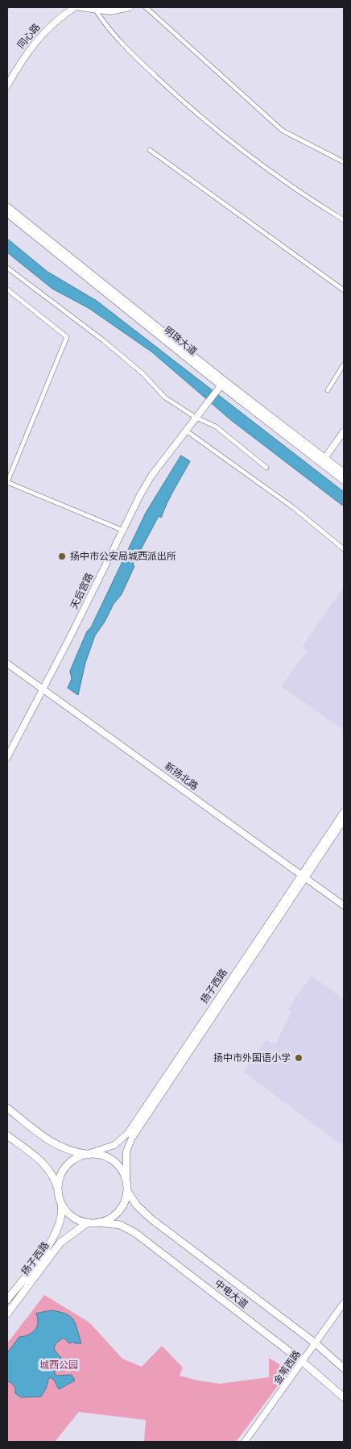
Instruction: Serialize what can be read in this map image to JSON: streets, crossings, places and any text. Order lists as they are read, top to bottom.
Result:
{
  "streets": {
    "main road": [
      "同心路",
      "明珠大道",
      "天后宫路",
      "新扬北路",
      "扬子西路",
      "中电大道",
      "金苇西路"
    ]
  },
  "crossings": [
    ["明珠大道", "天后宫路"],
    ["天后宫路", "新扬北路"],
    ["新扬北路", "扬子西路"],
    ["扬子西路", "中电大道"],
    ["中电大道", "金苇西路"]
  ],
  "parks": ["城西公园"],
  "places": ["扬中市公安局城西派出所", "扬中市外国语小学"]
}
